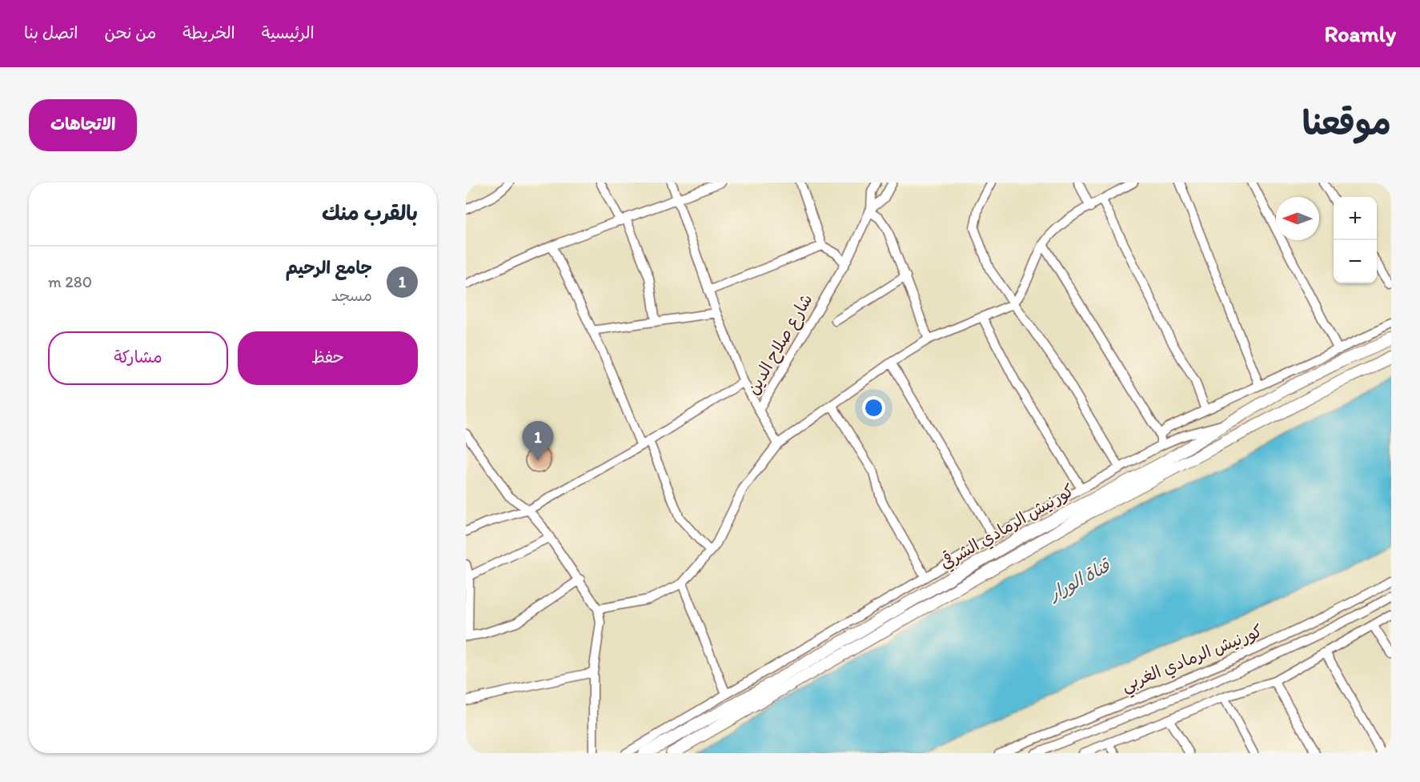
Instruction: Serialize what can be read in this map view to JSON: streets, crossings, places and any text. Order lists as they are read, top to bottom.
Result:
{
  "streets": {
    "main road": ["كورنيش الرمادي الشرقي"],
    "street": ["شارع صلاح الدين", "كورنيش الرمادي الغربي"]
  },
  "water": ["قناة الورار"],
  "north": "left",
  "page": {
    "header": "Roamly",
    "nav": [
      "الرئيسية",
      "الخريطة",
      "من نحن",
      "اتصل بنا"
    ],
    "title": "موقعنا",
    "buttons": [
      "الاتجاهات",
      ["حفظ", "مشاركة"]
    ],
    "heading": "بالقرب منك",
    "map_buttons": ["+", "−"],
    "list": [
      {
        "mark": "1",
        "name": "جامع الرحيم",
        "note": "مسجد",
        "value": "280 m"
      }
    ],
    "pins": "1"
  }
}
